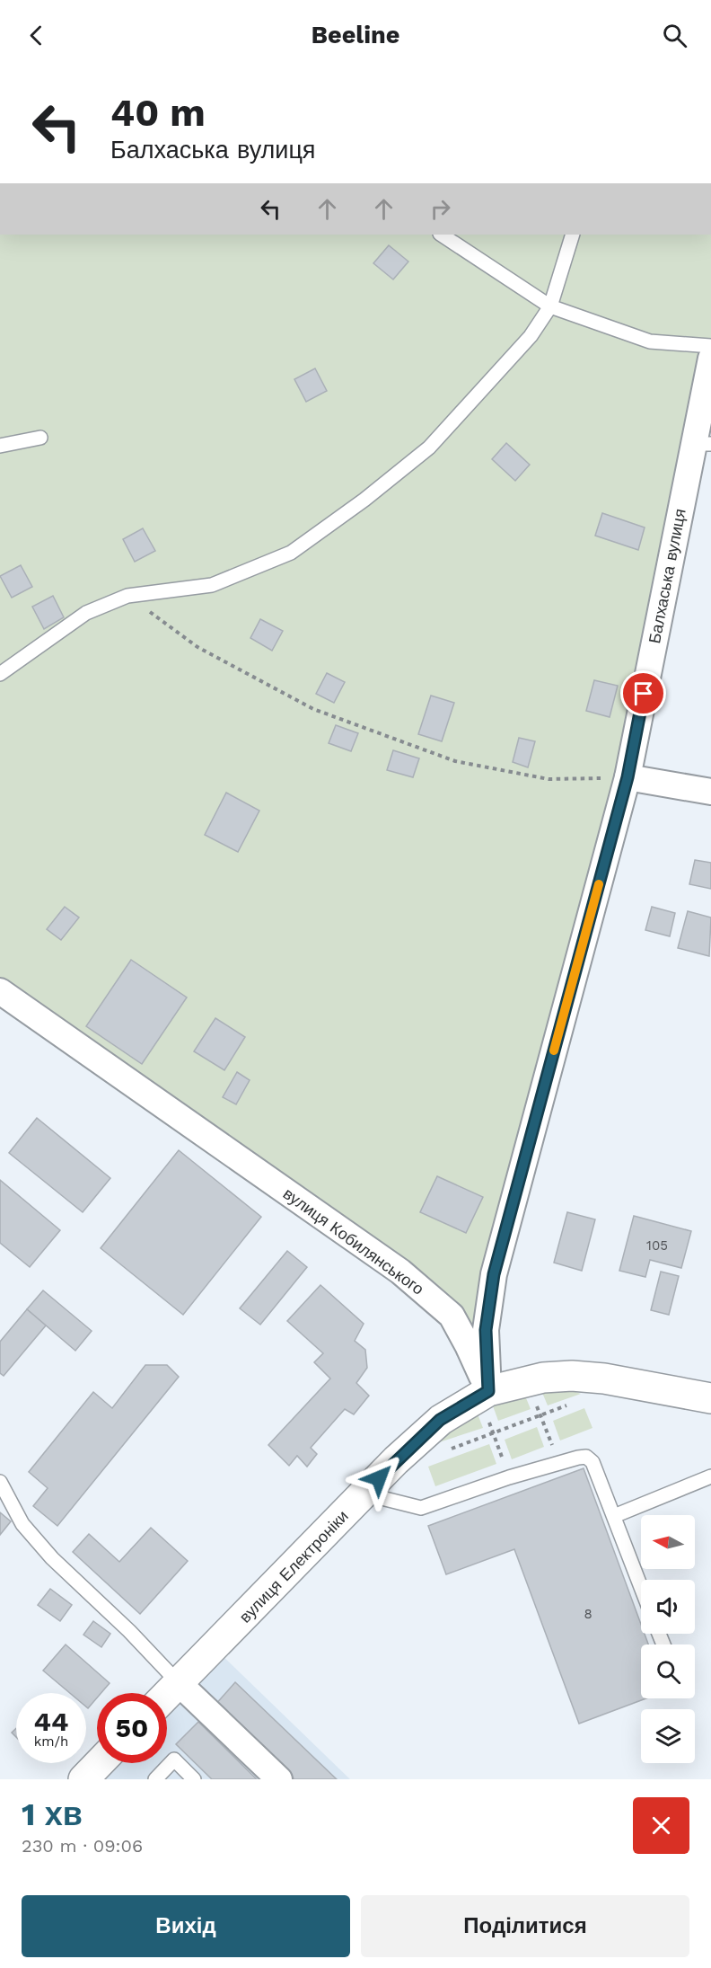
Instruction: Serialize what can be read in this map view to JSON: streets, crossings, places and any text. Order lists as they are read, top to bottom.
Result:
{
  "streets": {
    "main road": ["вулиця Електроніки"],
    "street": ["Балхаська вулиця", "вулиця Кобилянського"]
  },
  "crossings": [
    ["Балхаська вулиця", "вулиця Кобилянського"],
    ["Балхаська вулиця", "вулиця Електроніки"],
    ["вулиця Кобилянського", "вулиця Електроніки"]
  ],
  "house_numbers": ["105", "8"],
  "north": "left",
  "page": {
    "header": "Beeline",
    "turn": ["40 m", "Балхаська вулиця"],
    "speed": "44 km/h",
    "limit": "50",
    "heading": ["1 хв", "230 m · 09:06"],
    "buttons": ["Вихід", "Поділитися"]
  }
}
